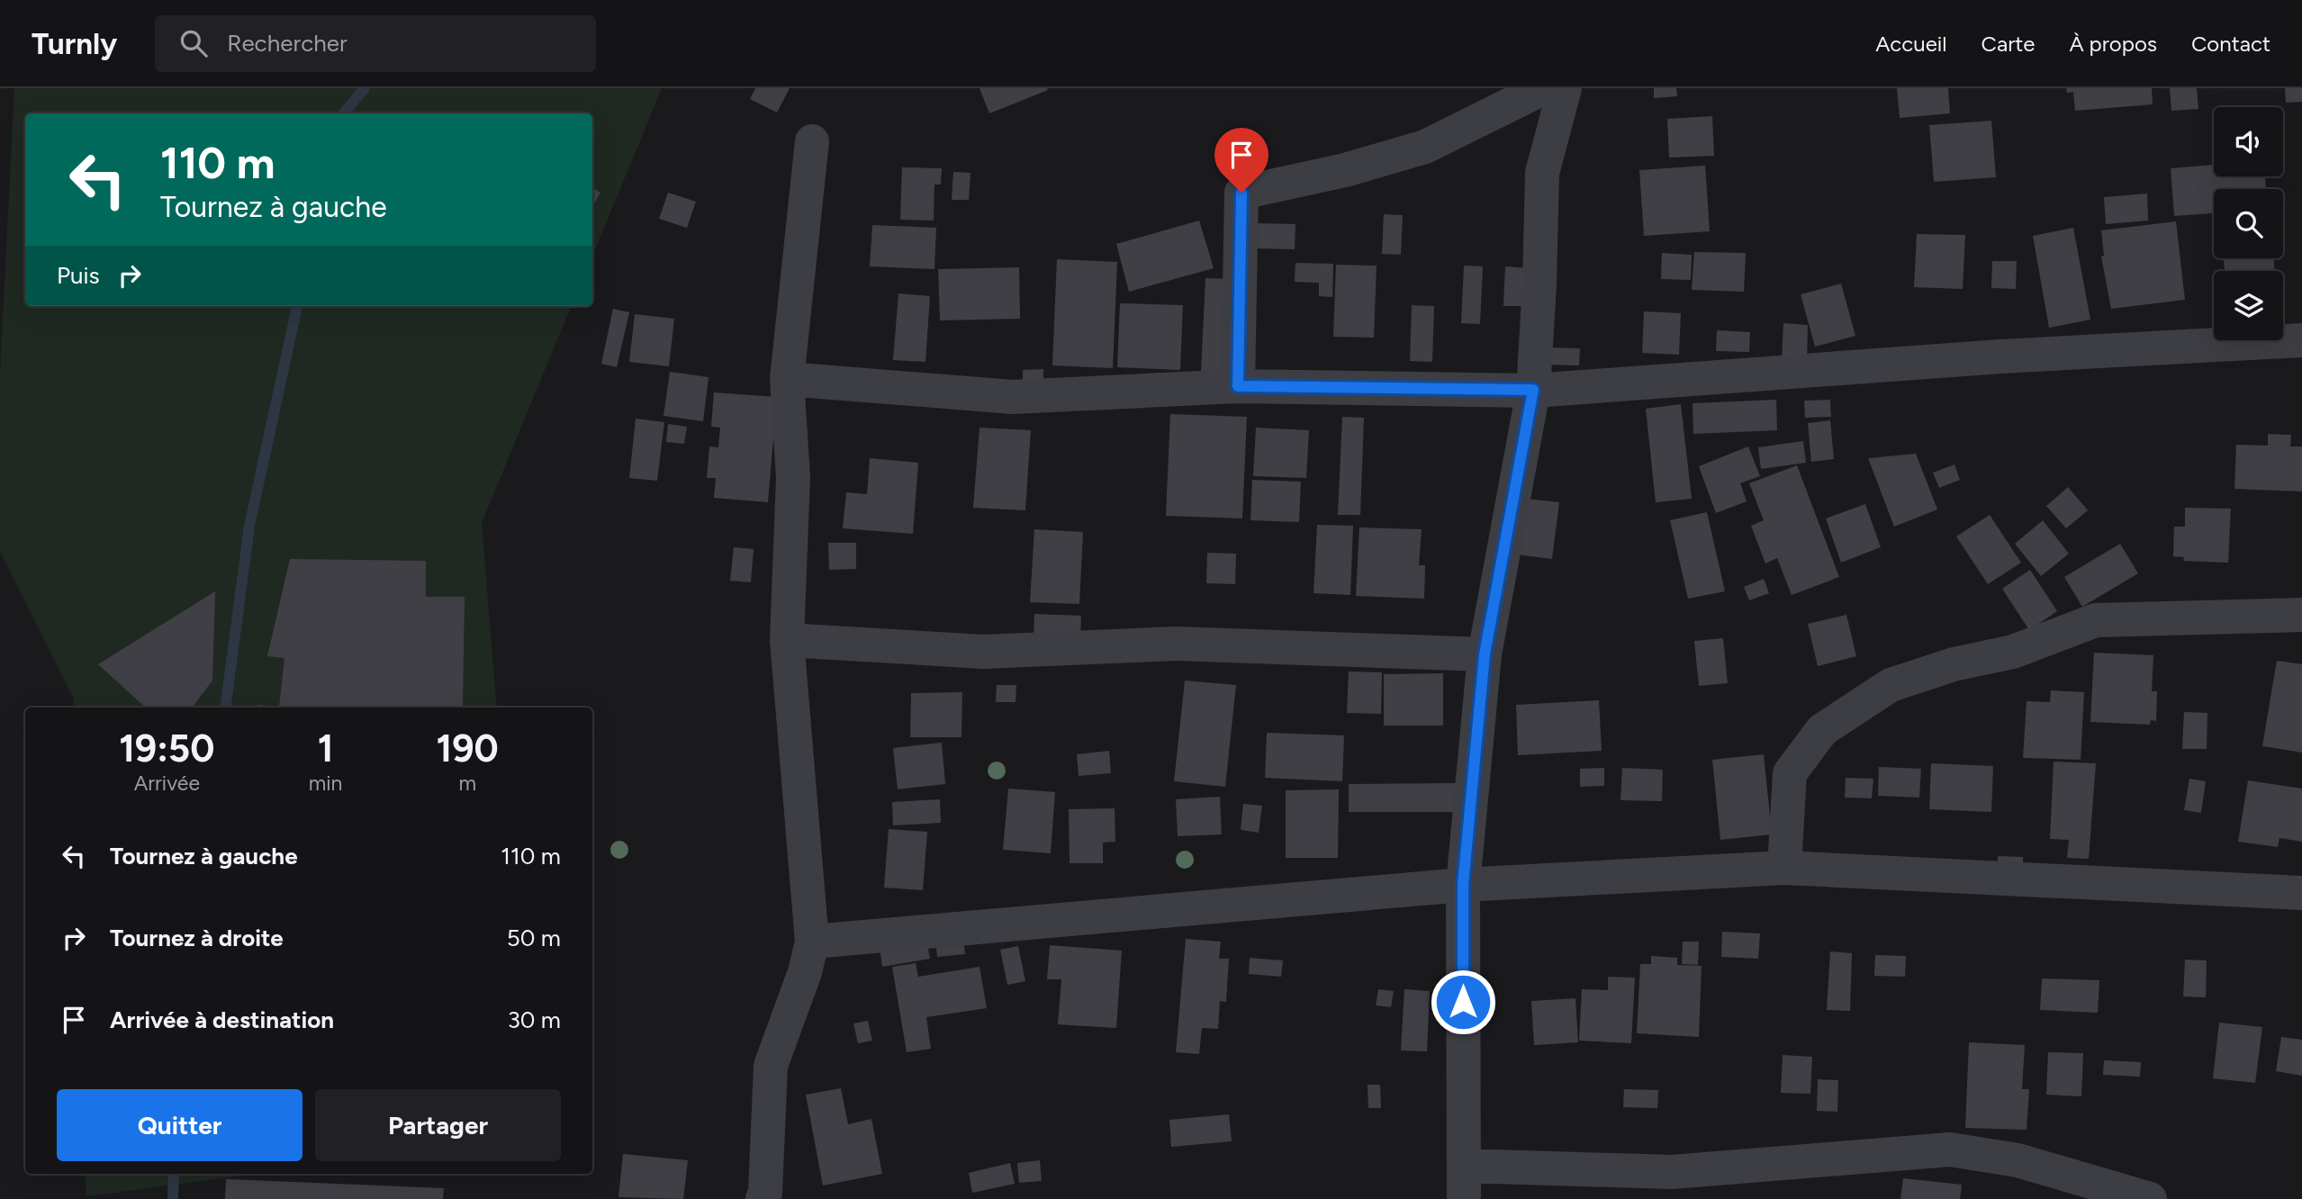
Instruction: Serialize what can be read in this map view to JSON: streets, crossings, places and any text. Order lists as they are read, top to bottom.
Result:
{
  "page": {
    "header": "Turnly",
    "search": "Rechercher",
    "nav": [
      "Accueil",
      "Carte",
      "À propos",
      "Contact"
    ],
    "turn": ["110 m", "Tournez à gauche"],
    "then": "Puis",
    "eta": [
      "19:50",
      "Arrivée",
      "1",
      "min",
      "190",
      "m"
    ],
    "list": [
      {
        "name": "Tournez à gauche",
        "value": "110 m"
      },
      {
        "name": "Tournez à droite",
        "value": "50 m"
      },
      {
        "name": "Arrivée à destination",
        "value": "30 m"
      }
    ],
    "buttons": ["Quitter", "Partager"]
  }
}
